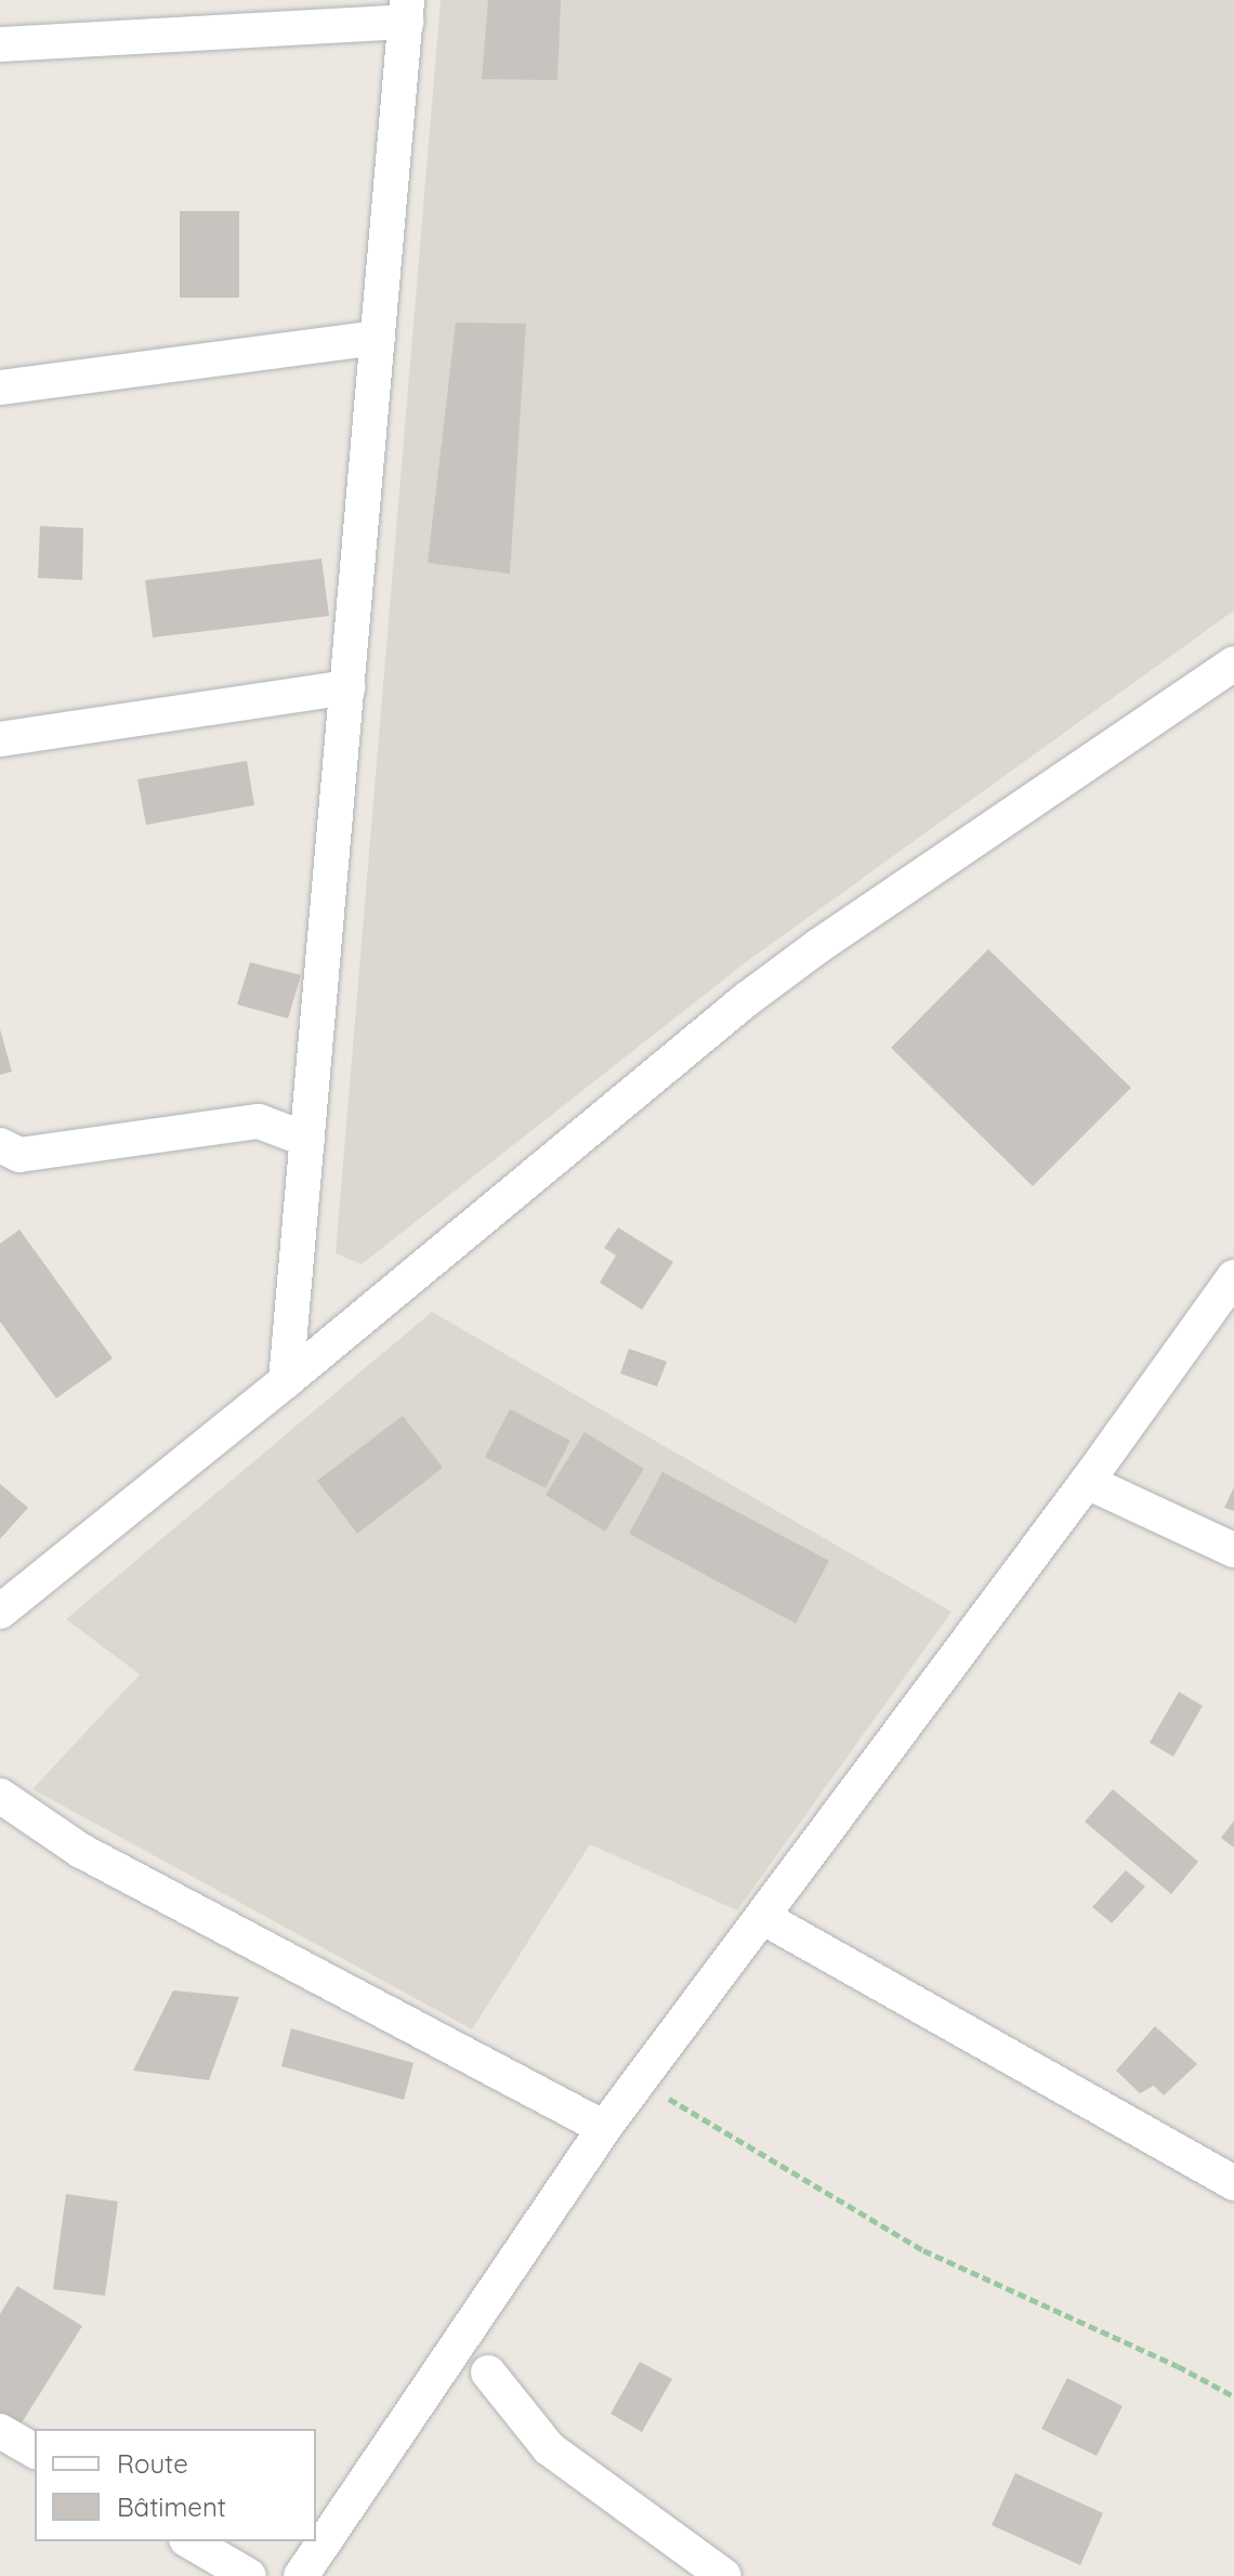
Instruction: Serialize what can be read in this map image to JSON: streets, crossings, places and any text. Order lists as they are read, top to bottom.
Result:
{
  "legend": ["Route", "Bâtiment"]
}
